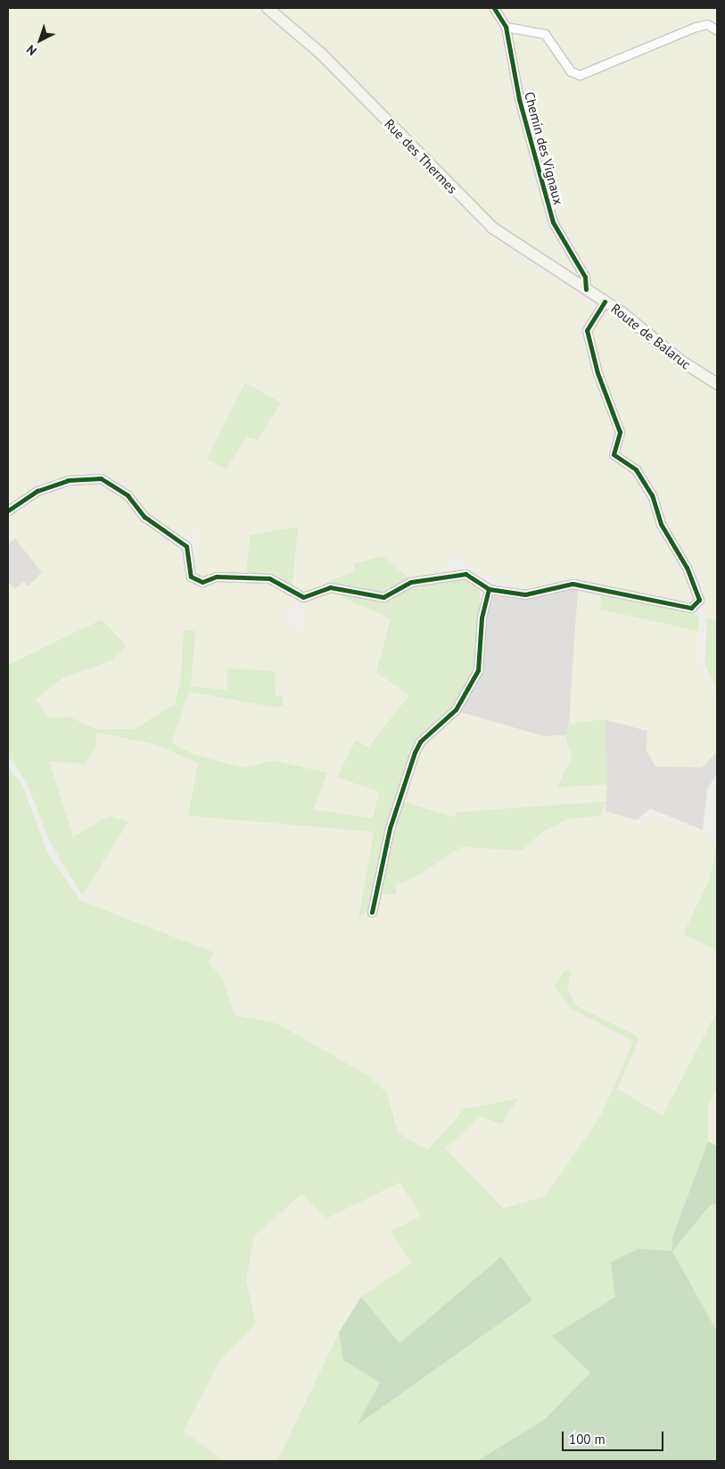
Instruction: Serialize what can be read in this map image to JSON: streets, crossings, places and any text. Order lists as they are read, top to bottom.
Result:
{
  "streets": {
    "main road": ["Rue des Thermes", "Route de Balaruc"],
    "street": ["Chemin des Vignaux"]
  },
  "crossings": [
    ["Chemin des Vignaux", "Rue des Thermes"],
    ["Chemin des Vignaux", "Route de Balaruc"],
    ["Rue des Thermes", "Route de Balaruc"]
  ],
  "scale_bar": "100 m",
  "north": "bottom left"
}
